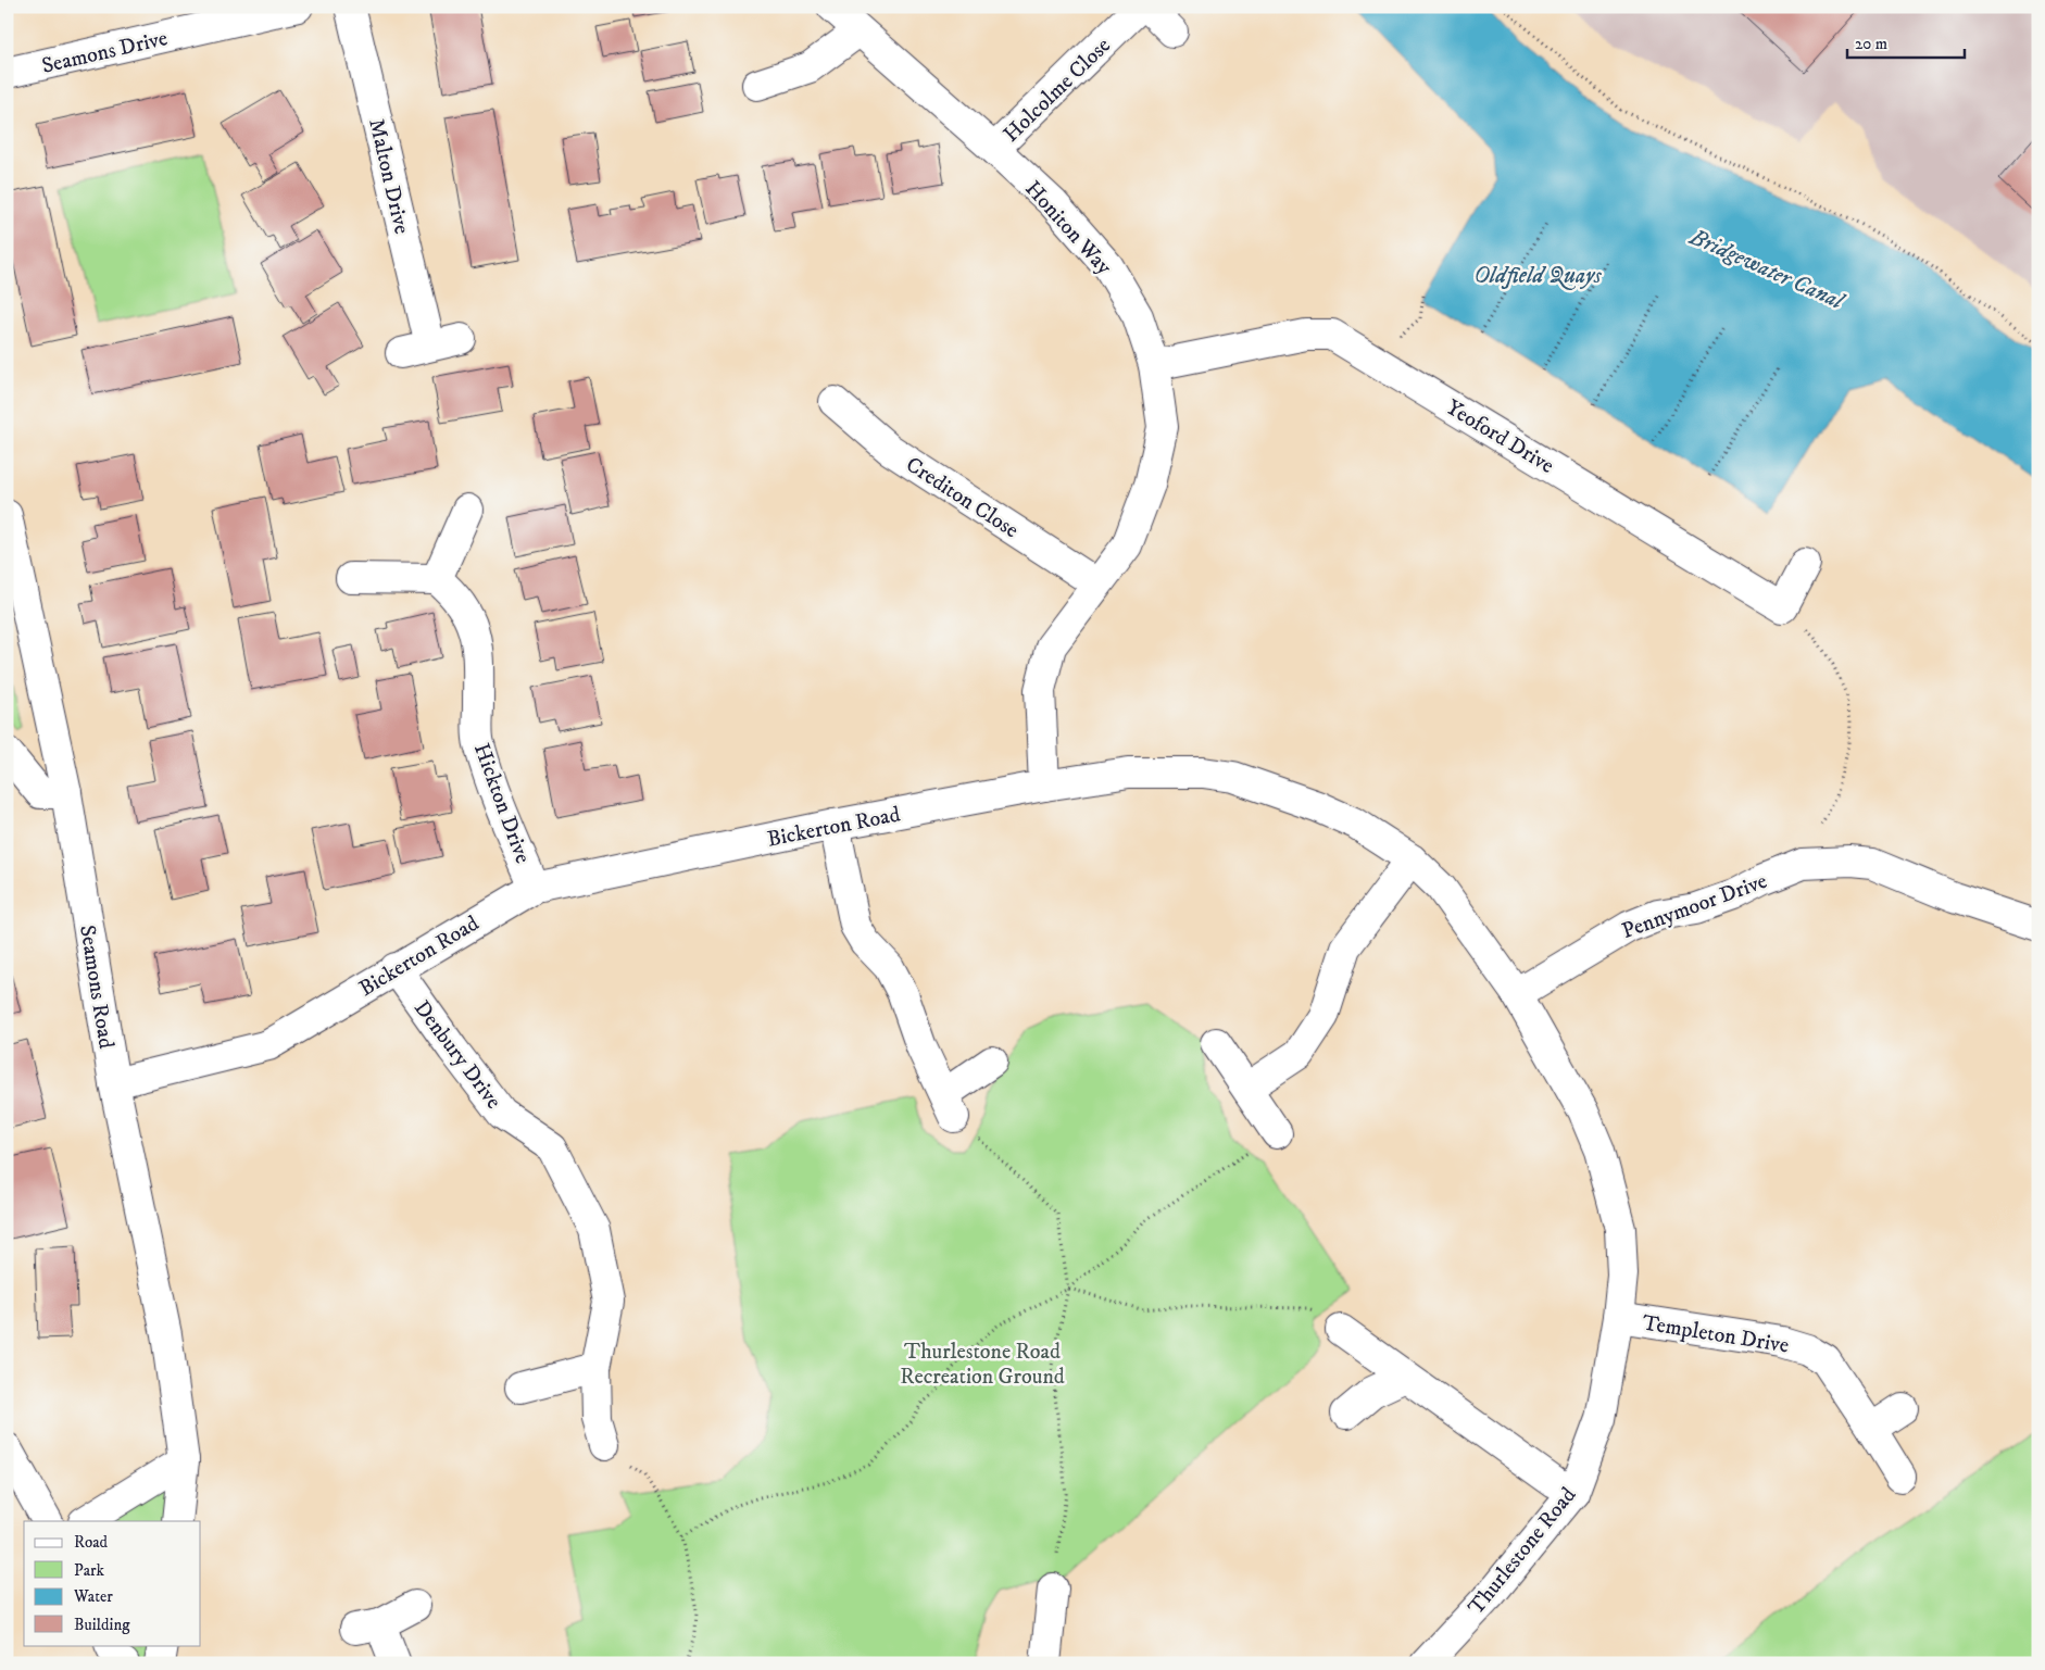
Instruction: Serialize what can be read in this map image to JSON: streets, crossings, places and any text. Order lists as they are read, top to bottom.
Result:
{
  "streets": {
    "street": [
      "Seamons Drive",
      "Holcolme Close",
      "Malton Drive",
      "Honiton Way",
      "Yeoford Drive",
      "Crediton Close",
      "Hickton Drive",
      "Bickerton Road",
      "Pennymoor Drive",
      "Seamons Road",
      "Denbury Drive",
      "Templeton Drive",
      "Thurlestone Road"
    ]
  },
  "crossings": [
    ["Holcolme Close", "Honiton Way"],
    ["Honiton Way", "Yeoford Drive"],
    ["Honiton Way", "Crediton Close"],
    ["Honiton Way", "Bickerton Road"],
    ["Hickton Drive", "Bickerton Road"],
    ["Bickerton Road", "Pennymoor Drive"],
    ["Bickerton Road", "Seamons Road"],
    ["Bickerton Road", "Denbury Drive"],
    ["Bickerton Road", "Thurlestone Road"],
    ["Pennymoor Drive", "Thurlestone Road"],
    ["Templeton Drive", "Thurlestone Road"]
  ],
  "water": ["Bridgewater Canal", "Oldfield Quays"],
  "parks": ["Thurlestone Road Recreation Ground"],
  "legend": [
    "Road",
    "Park",
    "Water",
    "Building"
  ],
  "scale_bar": "20 m"
}
